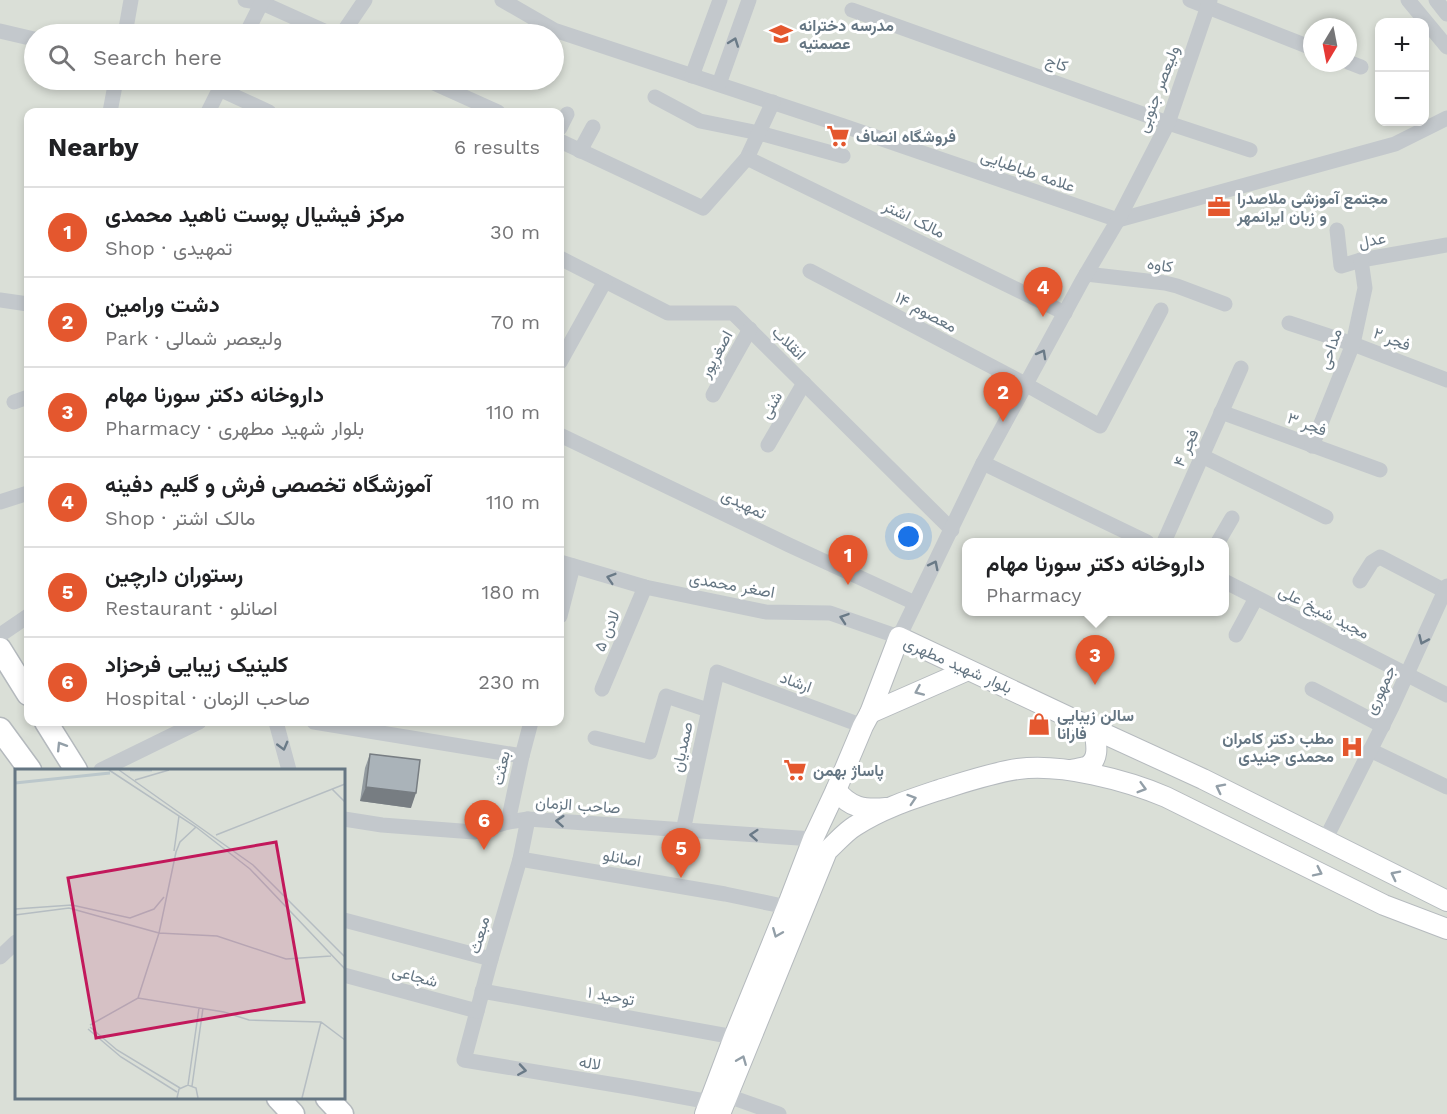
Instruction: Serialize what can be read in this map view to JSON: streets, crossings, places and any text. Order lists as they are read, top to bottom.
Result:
{
  "streets": {
    "main road": ["بلوار شهید مطهری"],
    "street": [
      "کاج",
      "ولیعصر جنوبی",
      "علامه طباطبایی",
      "مالک اشتر",
      "عدل",
      "کاوه",
      "۱۴ معصوم",
      "فجر ۲",
      "انقلاب",
      "مداحی",
      "اصغرپور",
      "شنی",
      "فجر ۳",
      "فجر ۴",
      "تمهیدی",
      "اصغر محمدی",
      "مجید شیخ علی",
      "لادن ۵",
      "ارشاد",
      "جمهوری",
      "صمدیان",
      "بعثت",
      "صاحب الزمان",
      "اصانلو",
      "مبعث",
      "شجاعی",
      "توحید ۱",
      "لاله"
    ]
  },
  "crossings": [
    ["کاج", "ولیعصر جنوبی"],
    ["ولیعصر جنوبی", "علامه طباطبایی"],
    ["ولیعصر جنوبی", "مالک اشتر"],
    ["ولیعصر جنوبی", "کاوه"],
    ["ولیعصر جنوبی", "۱۴ معصوم"],
    ["ولیعصر جنوبی", "انقلاب"],
    ["ولیعصر جنوبی", "تمهیدی"],
    ["ولیعصر جنوبی", "اصغر محمدی"],
    ["ولیعصر جنوبی", "بلوار شهید مطهری"],
    ["عدل", "مداحی"],
    ["فجر ۲", "مداحی"],
    ["انقلاب", "اصغرپور"],
    ["انقلاب", "شنی"],
    ["مداحی", "فجر ۳"],
    ["فجر ۳", "فجر ۴"],
    ["اصغر محمدی", "لادن ۵"],
    ["اصغر محمدی", "بلوار شهید مطهری"],
    ["مجید شیخ علی", "جمهوری"],
    ["بلوار شهید مطهری", "ارشاد"],
    ["بلوار شهید مطهری", "جمهوری"],
    ["بلوار شهید مطهری", "صاحب الزمان"],
    ["بلوار شهید مطهری", "اصانلو"],
    ["بلوار شهید مطهری", "توحید ۱"],
    ["بلوار شهید مطهری", "لاله"],
    ["ارشاد", "صمدیان"],
    ["صمدیان", "صاحب الزمان"],
    ["بعثت", "صاحب الزمان"],
    ["صاحب الزمان", "مبعث"],
    ["اصانلو", "مبعث"],
    ["مبعث", "شجاعی"],
    ["مبعث", "توحید ۱"],
    ["مبعث", "لاله"]
  ],
  "one_way": ["اصغر محمدی", "صاحب الزمان", "لاله"],
  "places": {
    "school or university": ["مدرسه دخترانه عصمتیه"],
    "supermarket": ["فروشگاه انصاف", "پاساژ بهمن"],
    "office": ["مجتمع آموزشی ملاصدرا و زبان ایرانمهر"],
    "shop": ["سالن زیبایی فارانا"],
    "hospital": ["مطب دکتر کامران محمدی جنیدی"]
  },
  "north": "bottom",
  "page": {
    "map_buttons": ["+", "−"],
    "search": "Search here",
    "heading": ["Nearby", "6 results"],
    "list": [
      {
        "mark": "1",
        "name": "مرکز فیشیال پوست ناهید محمدی",
        "note": "Shop · تمهیدی",
        "value": "30 m"
      },
      {
        "mark": "2",
        "name": "دشت ورامین",
        "note": "Park · ولیعصر شمالی",
        "value": "70 m"
      },
      {
        "mark": "3",
        "name": "داروخانه دکتر سورنا مهام",
        "note": "Pharmacy · بلوار شهید مطهری",
        "value": "110 m"
      },
      {
        "mark": "4",
        "name": "آموزشگاه تخصصی فرش و گلیم دفینه",
        "note": "Shop · مالک اشتر",
        "value": "110 m"
      },
      {
        "mark": "5",
        "name": "رستوران دارچین",
        "note": "Restaurant · اصانلو",
        "value": "180 m"
      },
      {
        "mark": "6",
        "name": "کلینیک زیبایی فرحزاد",
        "note": "Hospital · صاحب الزمان",
        "value": "230 m"
      }
    ],
    "pins": [
      "4",
      "2",
      "1",
      "3",
      "6",
      "5"
    ],
    "popup": ["داروخانه دکتر سورنا مهام", "Pharmacy"]
  }
}
